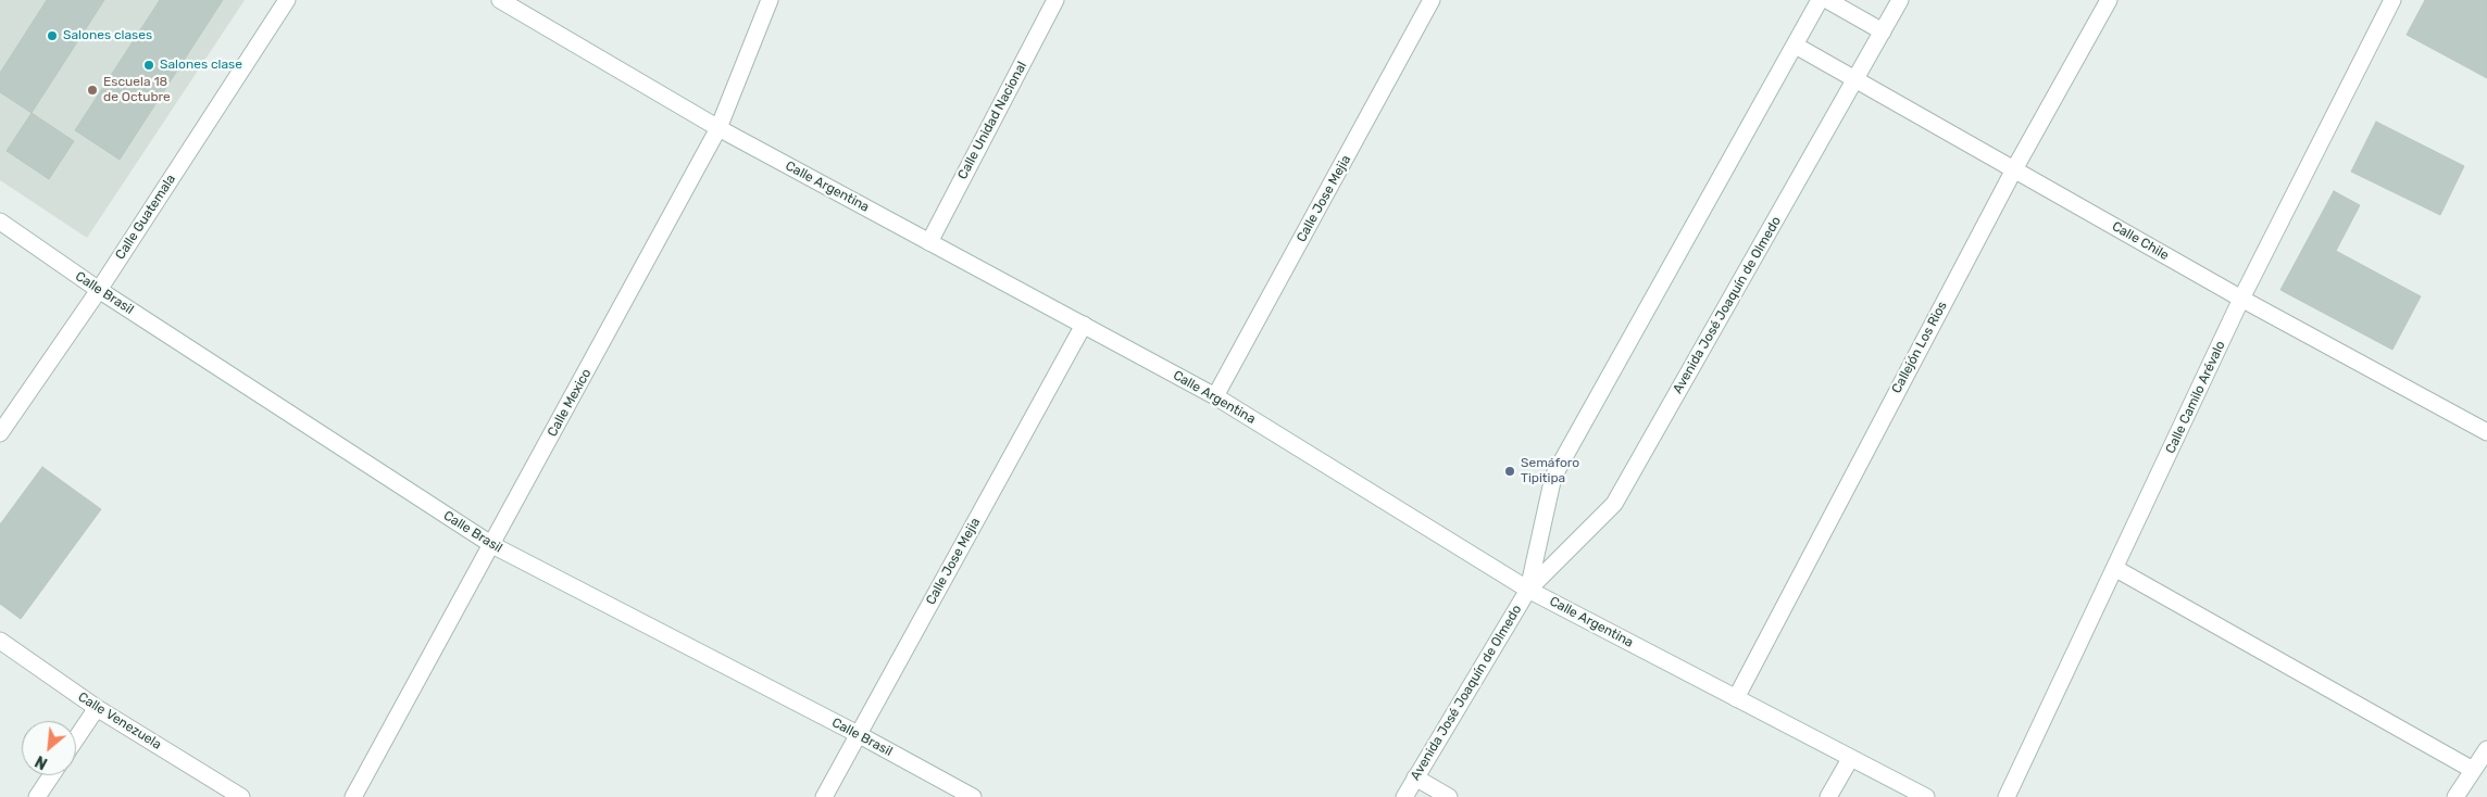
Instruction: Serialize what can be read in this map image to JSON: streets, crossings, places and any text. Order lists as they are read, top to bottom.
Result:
{
  "streets": {
    "street": [
      "Calle Unidad Nacional",
      "Calle Argentina",
      "Calle Jose Mejia",
      "Calle Guatemala",
      "Calle Chile",
      "Calle Brasil",
      "Avenida José Joaquín de Olmedo",
      "Callejón Los Rios",
      "Calle Camilo Arévalo",
      "Calle Mexico",
      "Calle Venezuela"
    ]
  },
  "crossings": [
    ["Calle Unidad Nacional", "Calle Argentina"],
    ["Calle Argentina", "Calle Jose Mejia"],
    ["Calle Argentina", "Avenida José Joaquín de Olmedo"],
    ["Calle Argentina", "Callejón Los Rios"],
    ["Calle Argentina", "Calle Mexico"],
    ["Calle Jose Mejia", "Calle Brasil"],
    ["Calle Guatemala", "Calle Brasil"],
    ["Calle Chile", "Avenida José Joaquín de Olmedo"],
    ["Calle Chile", "Callejón Los Rios"],
    ["Calle Chile", "Calle Camilo Arévalo"],
    ["Calle Brasil", "Calle Mexico"]
  ],
  "places": [
    "Salones clases",
    "Salones clase",
    "Escuela 18 de Octubre",
    "Semáforo Tipitipa"
  ],
  "north": "bottom left"
}
